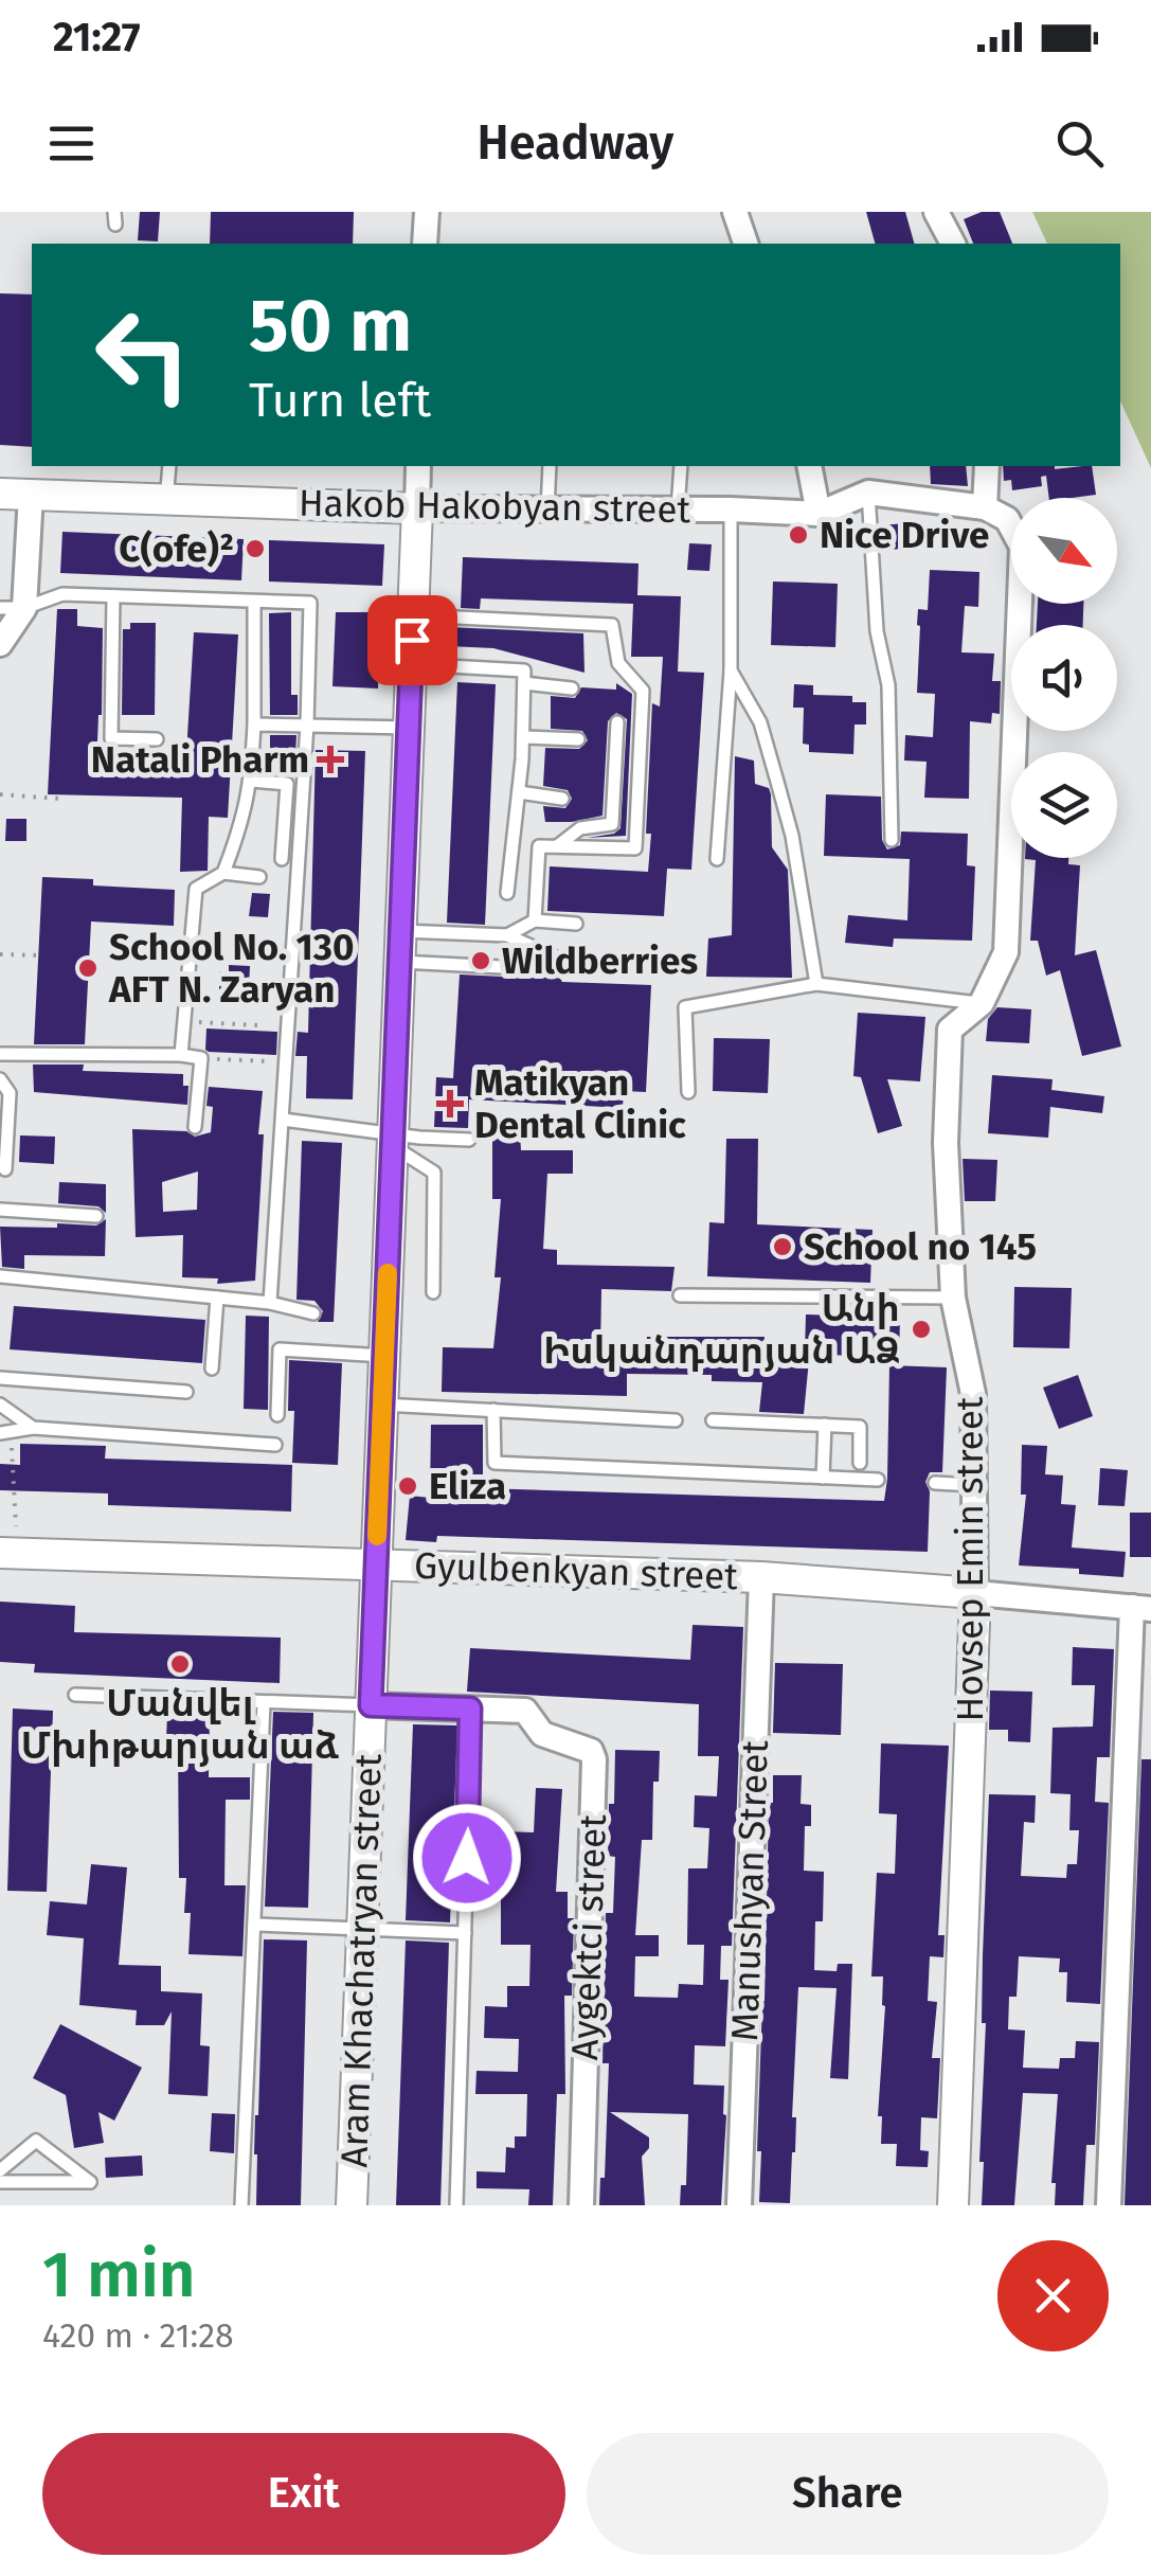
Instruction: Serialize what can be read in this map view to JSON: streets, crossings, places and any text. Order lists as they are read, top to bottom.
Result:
{
  "streets": {
    "street": [
      "Hakob Hakobyan street",
      "Hovsep Emin street",
      "Gyulbenkyan street",
      "Manushyan Street",
      "Aygektci street",
      "Aram Khachatryan street"
    ]
  },
  "crossings": [
    ["Hakob Hakobyan street", "Aram Khachatryan street"],
    ["Hovsep Emin street", "Gyulbenkyan street"],
    ["Gyulbenkyan street", "Manushyan Street"],
    ["Gyulbenkyan street", "Aram Khachatryan street"]
  ],
  "places": {
    "other": [
      "Nice Drive",
      "C(ofe)²",
      "Wildberries",
      "School No. 130 AFT N. Zaryan",
      "School no 145",
      "Անի Իսկանդարյան ԱՁ",
      "Eliza",
      "Մանվել Մխիթարյան աձ"
    ],
    "health": ["Natali Pharm", "Matikyan Dental Clinic"]
  },
  "north": "bottom right",
  "page": {
    "status": "21:27",
    "header": "Headway",
    "turn": ["50 m", "Turn left"],
    "heading": ["1 min", "420 m · 21:28"],
    "buttons": ["Exit", "Share"]
  }
}
